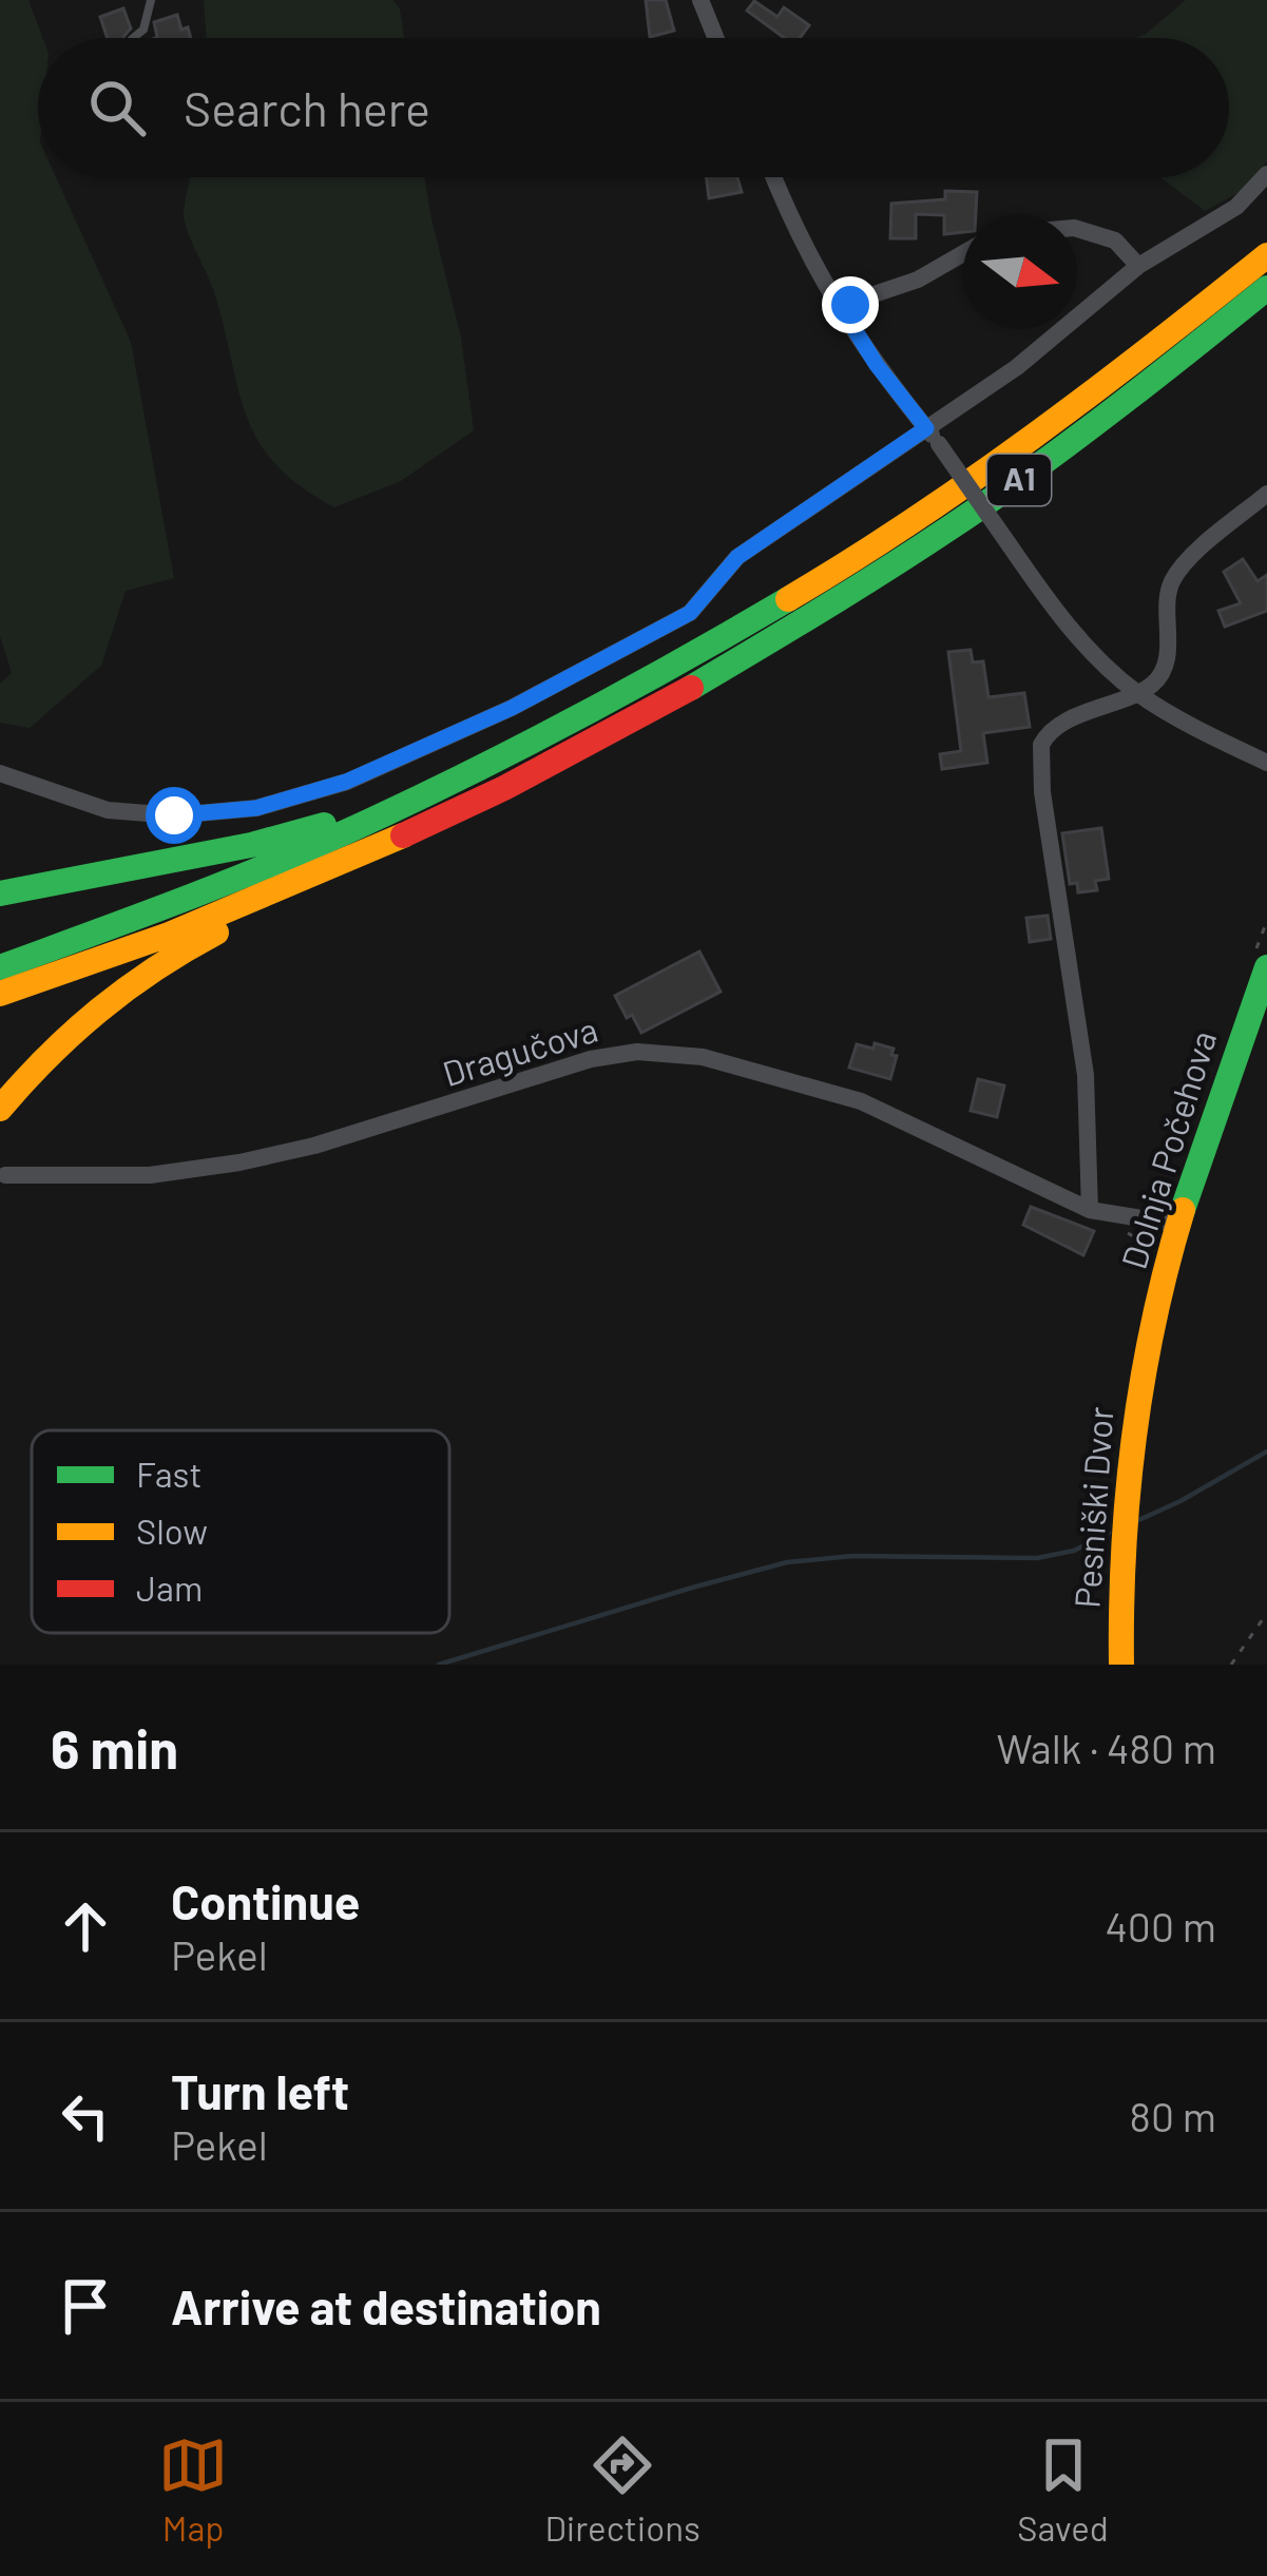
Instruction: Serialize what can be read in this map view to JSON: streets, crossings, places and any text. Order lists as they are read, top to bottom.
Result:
{
  "streets": {
    "main road": ["A1", "Dolnja Počehova", "Pesniški Dvor"],
    "street": ["Dragučova"]
  },
  "crossings": [
    ["Dragučova", "Dolnja Počehova"],
    ["Dolnja Počehova", "Pesniški Dvor"]
  ],
  "legend": ["Fast", "Slow", "Jam"],
  "north": "right",
  "page": {
    "search": "Search here",
    "heading": ["6 min", "Walk · 480 m"],
    "list": [
      ["Continue", "Pekel", "400 m"],
      ["Turn left", "Pekel", "80 m"],
      "Arrive at destination"
    ],
    "nav": ["Map", "Directions", "Saved"]
  }
}
